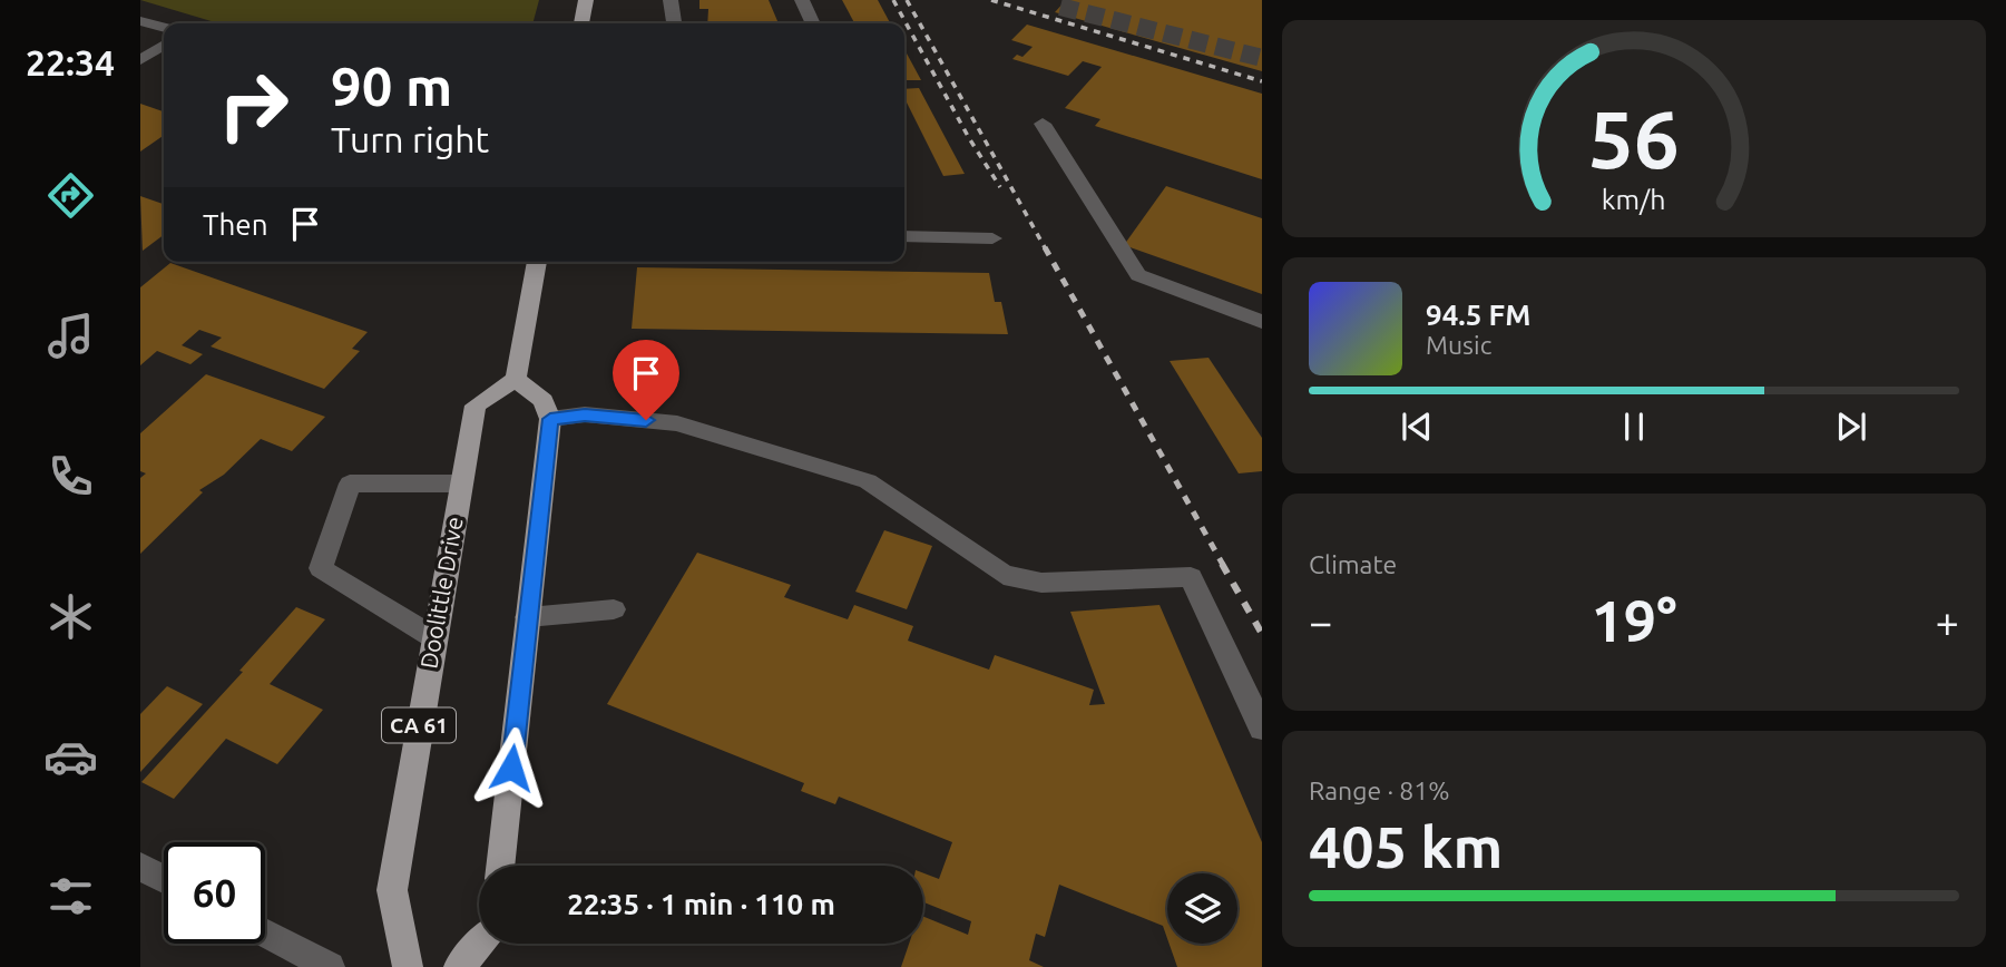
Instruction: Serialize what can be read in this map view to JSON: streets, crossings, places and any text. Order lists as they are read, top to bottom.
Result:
{
  "streets": {
    "main road": ["Doolittle Drive", "CA 61"]
  },
  "page": {
    "tabs": "22:34",
    "turn": ["90 m", "Turn right"],
    "then": "Then",
    "song": ["94.5 FM", "Music"],
    "tile": [
      "Climate",
      ["Range · 81%", "405 km"]
    ],
    "heat": ["−", "19°", "+"],
    "limit": "60",
    "trip": "22:35 · 1 min · 110 m",
    "gauge": ["56", "km/h"]
  }
}
